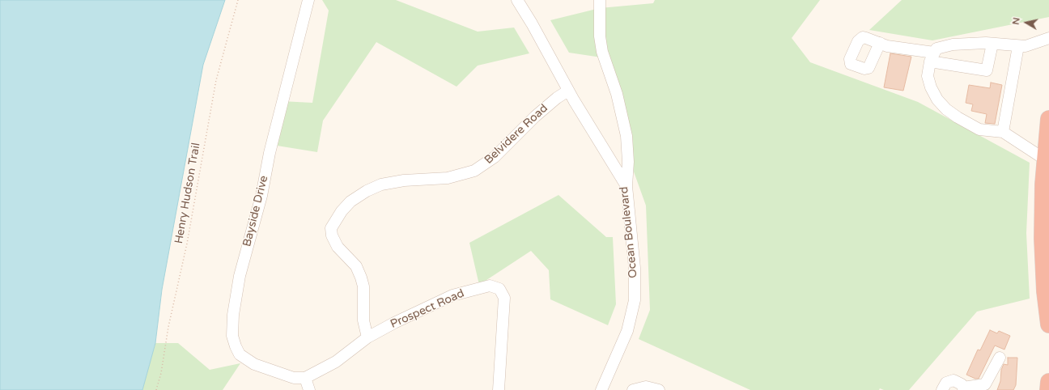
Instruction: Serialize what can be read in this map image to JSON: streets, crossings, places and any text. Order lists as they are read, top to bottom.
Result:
{
  "streets": {
    "street": [
      "Belvidere Road",
      "Bayside Drive",
      "Ocean Boulevard",
      "Prospect Road"
    ],
    "path": ["Henry Hudson Trail"]
  },
  "crossings": [
    ["Belvidere Road", "Ocean Boulevard"],
    ["Belvidere Road", "Prospect Road"],
    ["Bayside Drive", "Prospect Road"]
  ],
  "north": "left"
}
